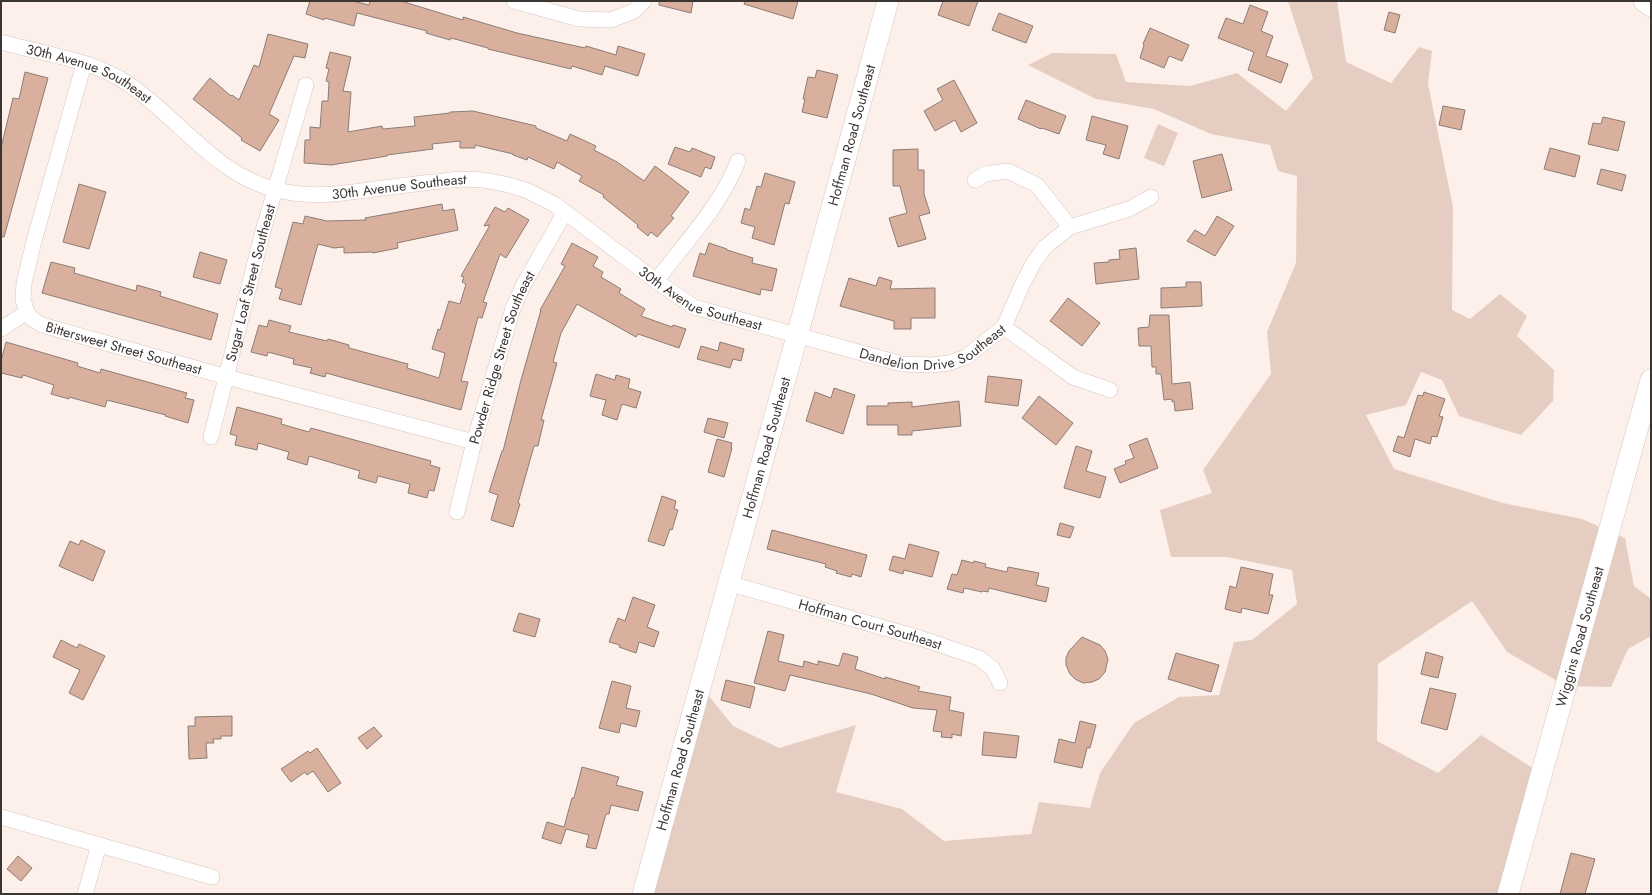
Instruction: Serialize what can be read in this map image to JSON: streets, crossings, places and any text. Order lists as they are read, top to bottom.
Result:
{
  "streets": {
    "street": [
      "30th Avenue Southeast",
      "Hoffman Road Southeast",
      "Sugar Loaf Street Southeast",
      "Dandelion Drive Southeast",
      "Bittersweet Street Southeast",
      "Powder Ridge Street Southeast",
      "Hoffman Court Southeast",
      "Wiggins Road Southeast"
    ]
  },
  "crossings": [
    ["30th Avenue Southeast", "Hoffman Road Southeast"],
    ["30th Avenue Southeast", "Sugar Loaf Street Southeast"],
    ["30th Avenue Southeast", "Dandelion Drive Southeast"],
    ["30th Avenue Southeast", "Powder Ridge Street Southeast"],
    ["Hoffman Road Southeast", "Dandelion Drive Southeast"],
    ["Hoffman Road Southeast", "Hoffman Court Southeast"],
    ["Sugar Loaf Street Southeast", "Bittersweet Street Southeast"],
    ["Bittersweet Street Southeast", "Powder Ridge Street Southeast"]
  ]
}
